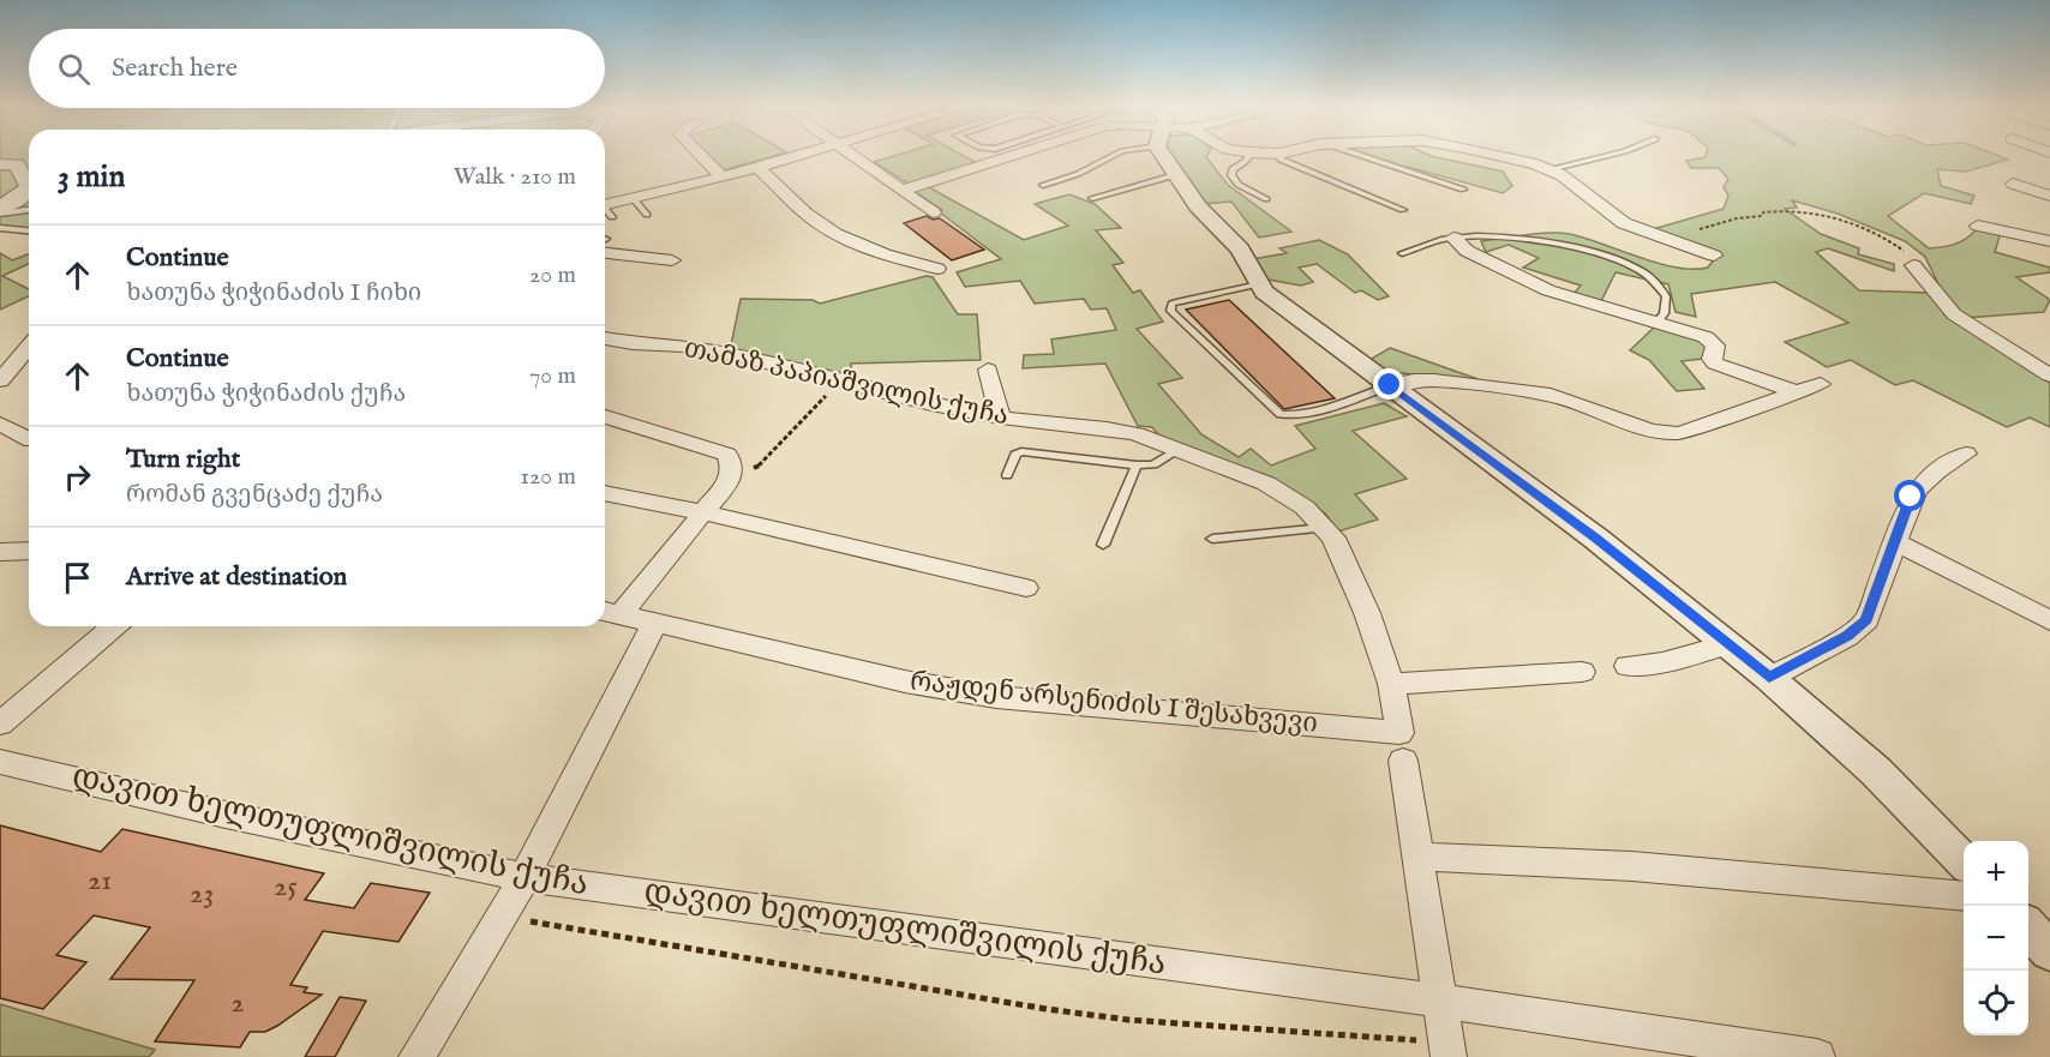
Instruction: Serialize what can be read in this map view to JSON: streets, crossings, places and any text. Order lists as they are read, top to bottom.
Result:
{
  "streets": {
    "street": ["თამაზ პაპიაშვილის ქუჩა", "რაჟდენ არსენიძის I შესახვევი", "დავით ხელთუფლიშვილის ქუჩა"]
  },
  "crossings": [
    ["თამაზ პაპიაშვილის ქუჩა", "რაჟდენ არსენიძის I შესახვევი"],
    ["თამაზ პაპიაშვილის ქუჩა", "დავით ხელთუფლიშვილის ქუჩა"]
  ],
  "house_numbers": [
    "21",
    "25",
    "23",
    "2"
  ],
  "page": {
    "search": "Search here",
    "heading": ["3 min", "Walk · 210 m"],
    "list": [
      ["Continue", "ხათუნა ჭიჭინაძის I ჩიხი", "20 m"],
      ["Continue", "ხათუნა ჭიჭინაძის ქუჩა", "70 m"],
      ["Turn right", "რომან გვენცაძე ქუჩა", "120 m"],
      "Arrive at destination"
    ],
    "map_buttons": ["+", "−"]
  }
}
